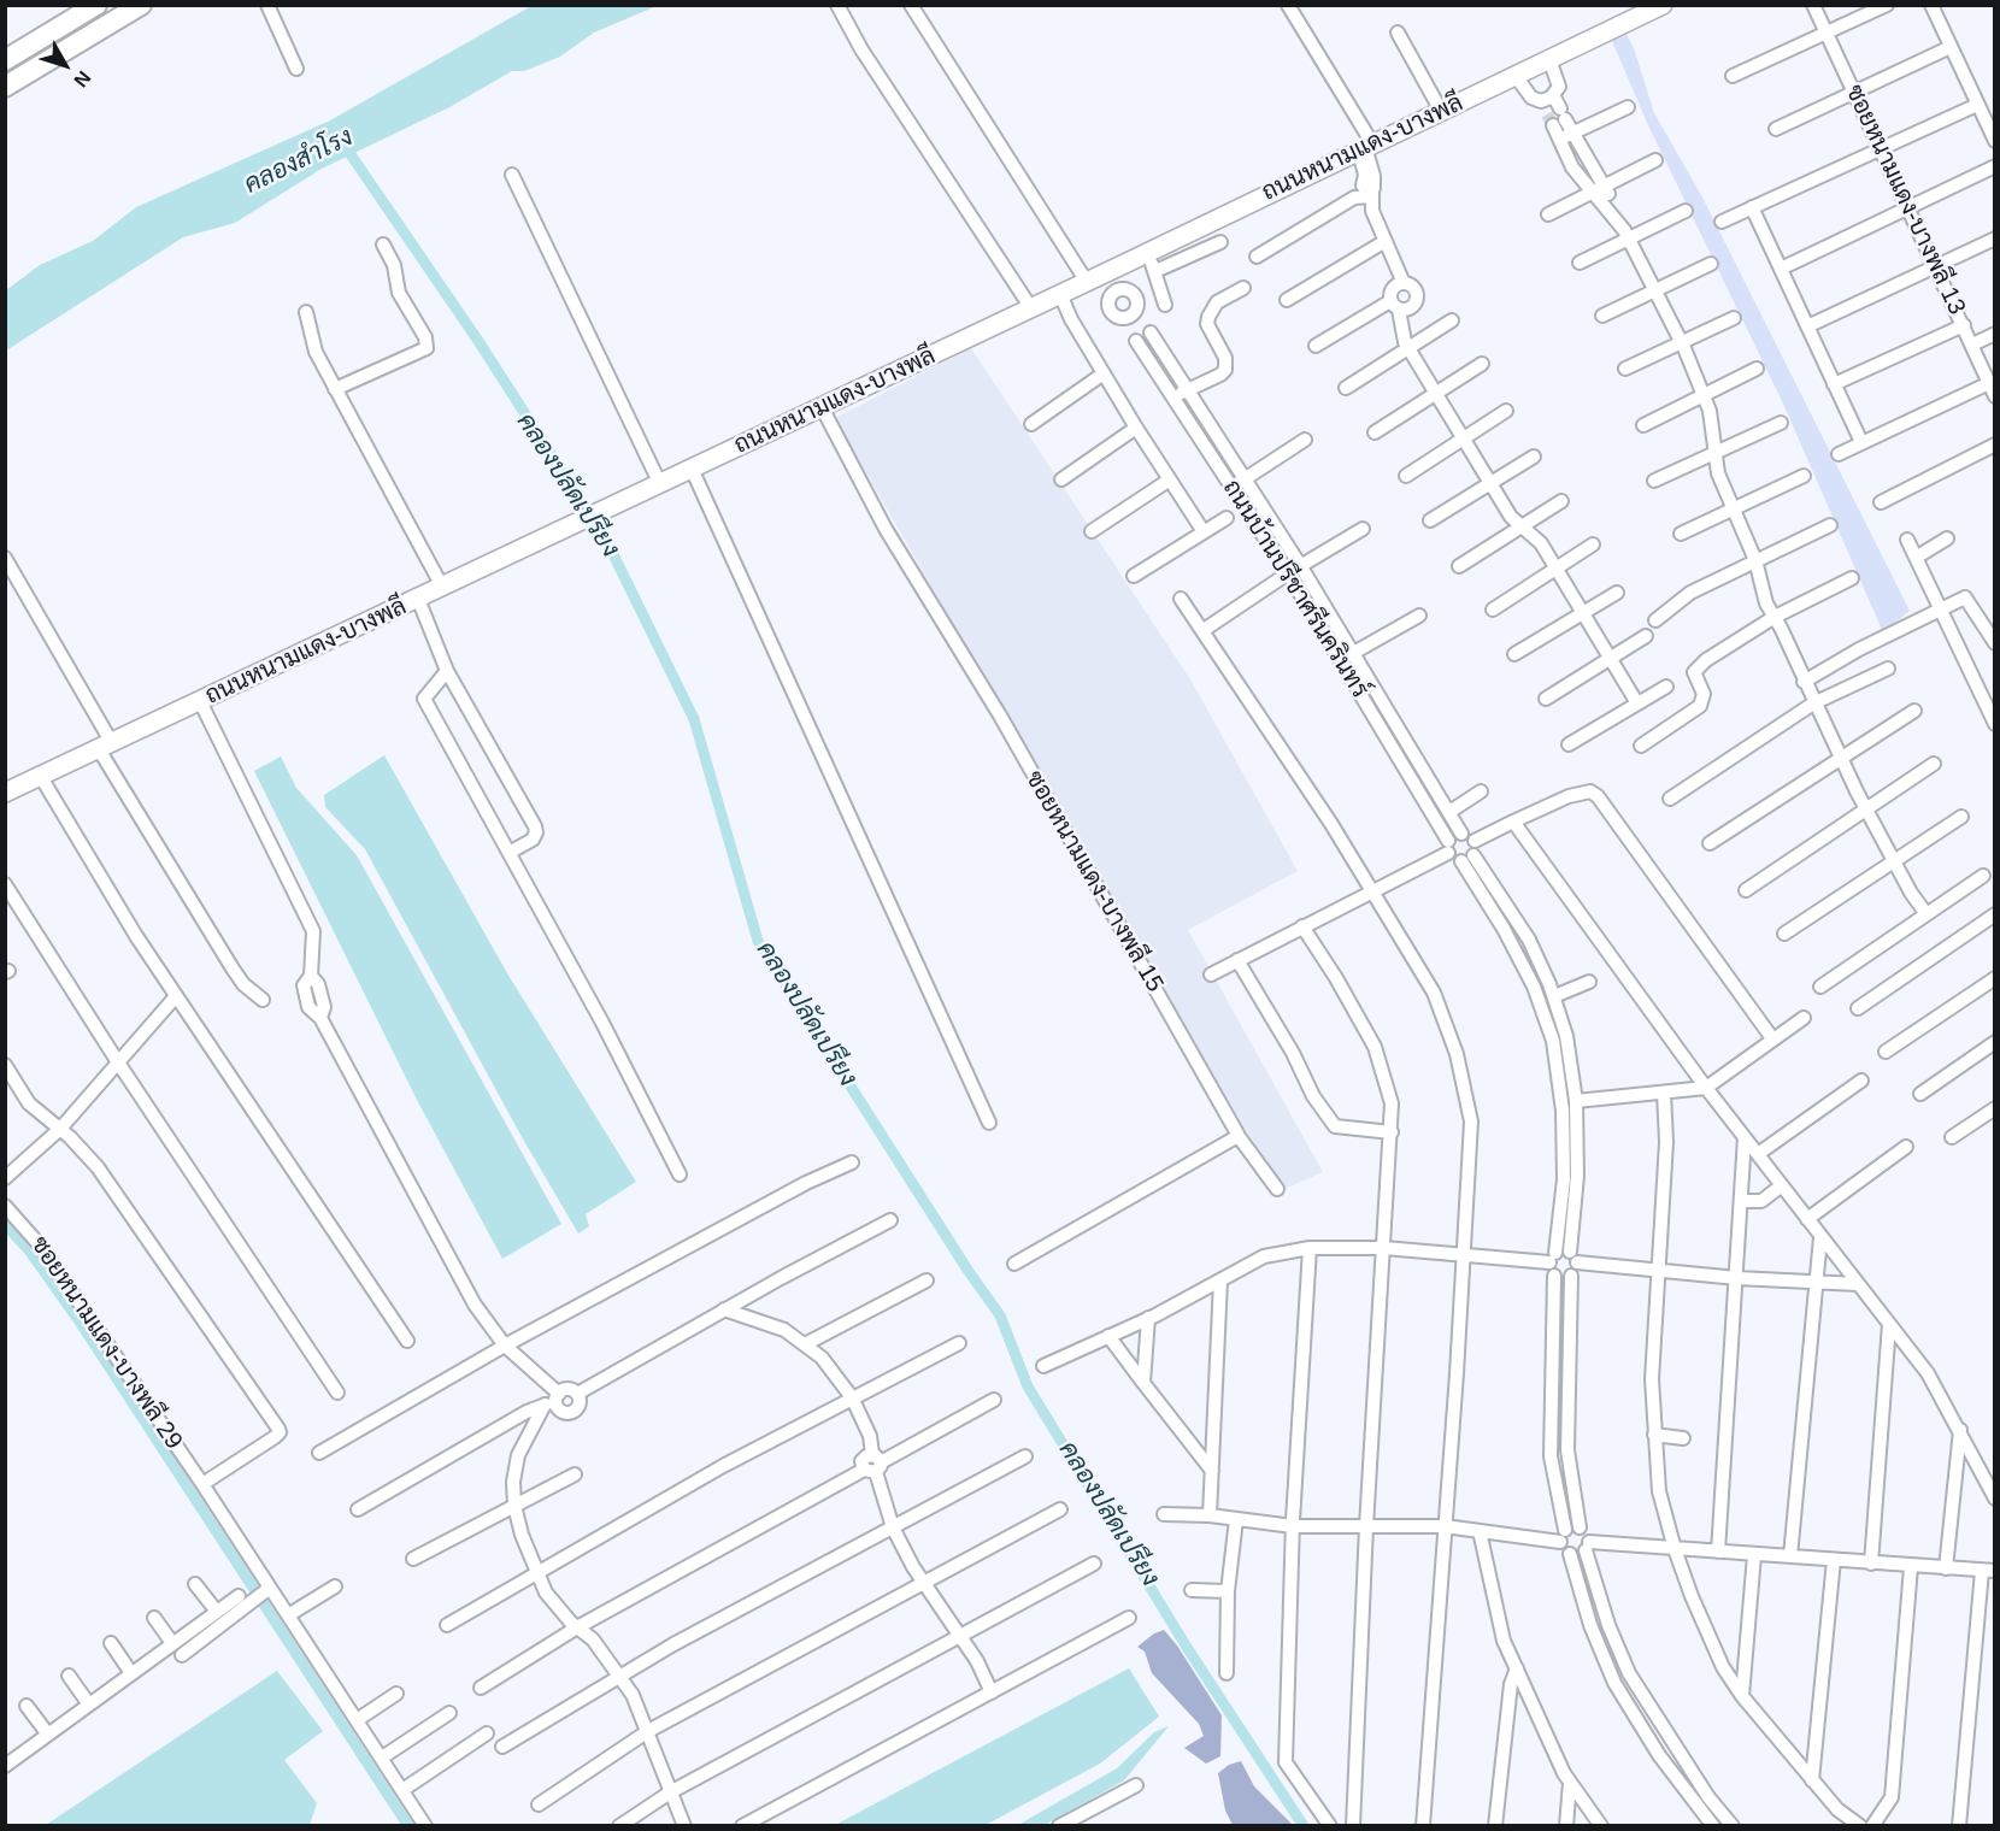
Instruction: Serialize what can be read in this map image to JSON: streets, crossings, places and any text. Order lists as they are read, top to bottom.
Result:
{
  "streets": {
    "main road": ["ถนนหนามแดง-บางพลี"],
    "street": [
      "ซอยหนามแดง-บางพลี 13",
      "ถนนบ้านปรีชาศรีนครินทร์",
      "ซอยหนามแดง-บางพลี 15",
      "ซอยหนามแดง-บางพลี 29"
    ]
  },
  "crossings": [
    ["ถนนหนามแดง-บางพลี", "ซอยหนามแดง-บางพลี 15"]
  ],
  "water": ["คลองสำโรง", "คลองปลัดเปรียง"],
  "north": "bottom right"
}
